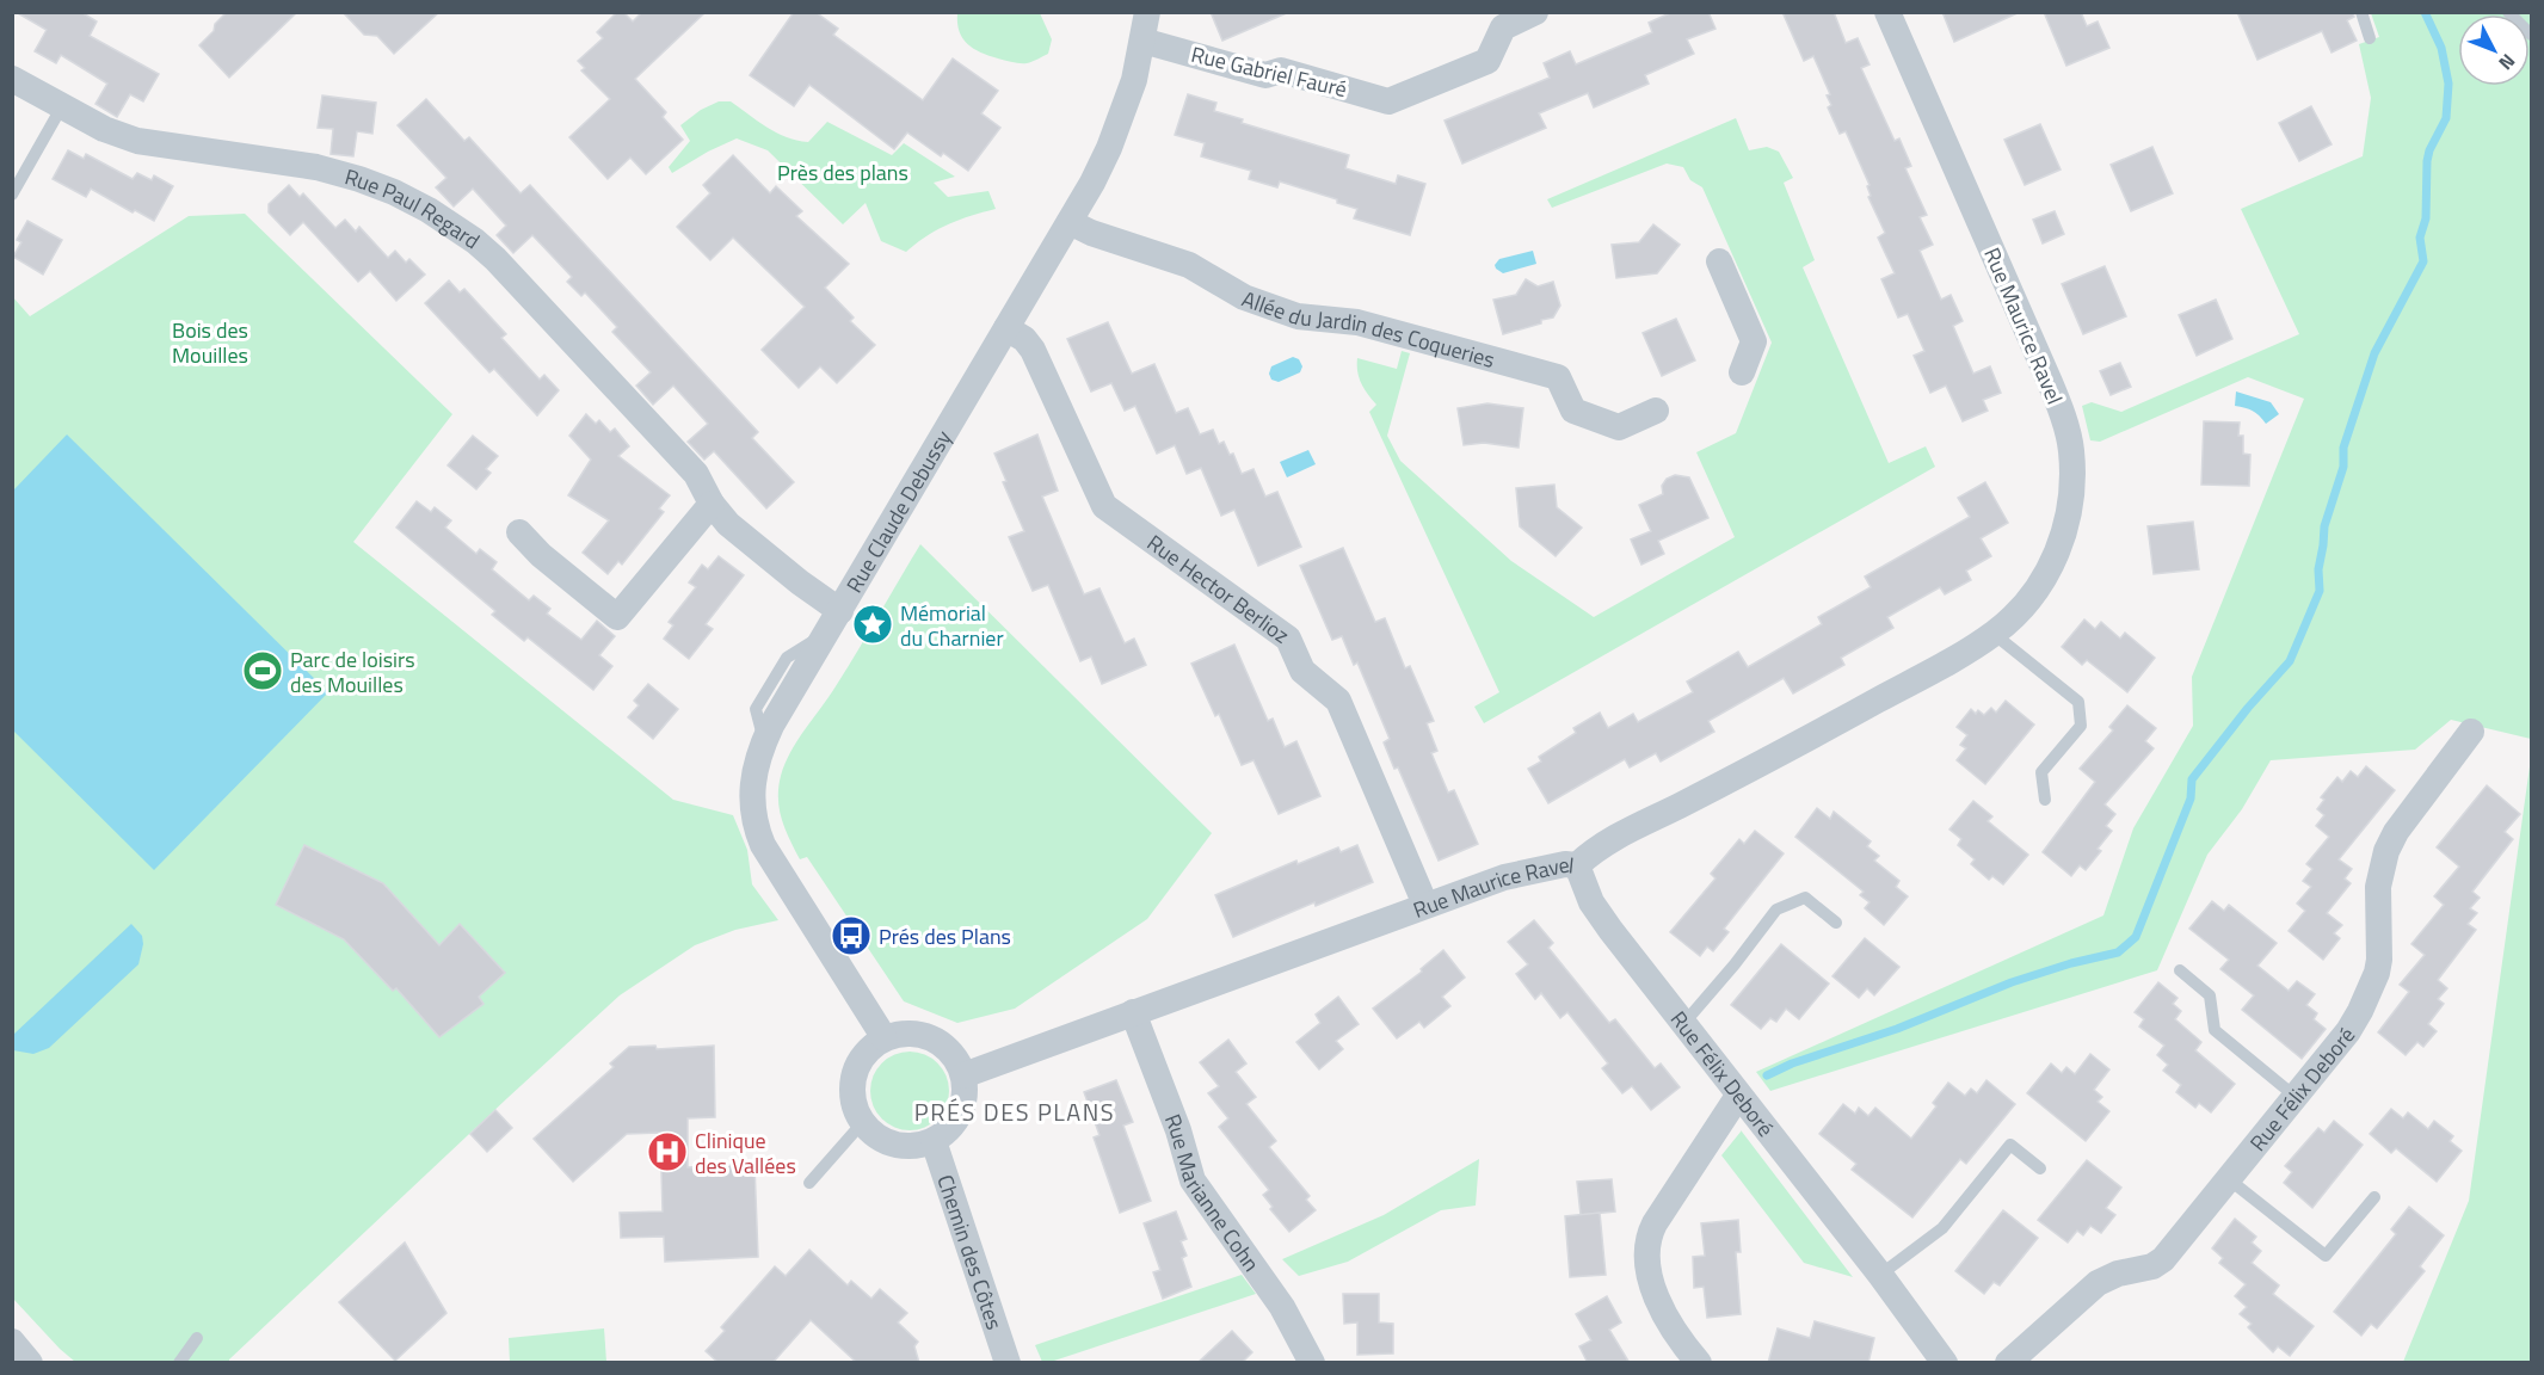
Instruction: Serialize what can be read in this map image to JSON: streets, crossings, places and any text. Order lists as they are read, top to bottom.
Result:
{
  "streets": {
    "street": [
      "Rue Gabriel Fauré",
      "Rue Paul Regard",
      "Rue Maurice Ravel",
      "Allée du Jardin des Coqueries",
      "Rue Claude Debussy",
      "Rue Hector Berlioz",
      "Rue Félix Deboré",
      "Rue Marianne Cohn",
      "Chemin des Côtes"
    ]
  },
  "crossings": [
    ["Rue Gabriel Fauré", "Rue Claude Debussy"],
    ["Rue Paul Regard", "Rue Claude Debussy"],
    ["Rue Maurice Ravel", "Rue Claude Debussy"],
    ["Rue Maurice Ravel", "Rue Hector Berlioz"],
    ["Rue Maurice Ravel", "Rue Félix Deboré"],
    ["Rue Maurice Ravel", "Rue Marianne Cohn"],
    ["Rue Maurice Ravel", "Chemin des Côtes"],
    ["Allée du Jardin des Coqueries", "Rue Claude Debussy"],
    ["Rue Claude Debussy", "Rue Hector Berlioz"],
    ["Rue Claude Debussy", "Chemin des Côtes"]
  ],
  "districts": ["PRÉS DES PLANS"],
  "parks": ["Près des plans", "Bois des Mouilles"],
  "places": {
    "place": ["Mémorial du Charnier"],
    "sports": ["Parc de loisirs des Mouilles"],
    "bus stop": ["Prés des Plans"],
    "hospital": ["Clinique des Vallées"]
  },
  "north": "bottom right"
}
